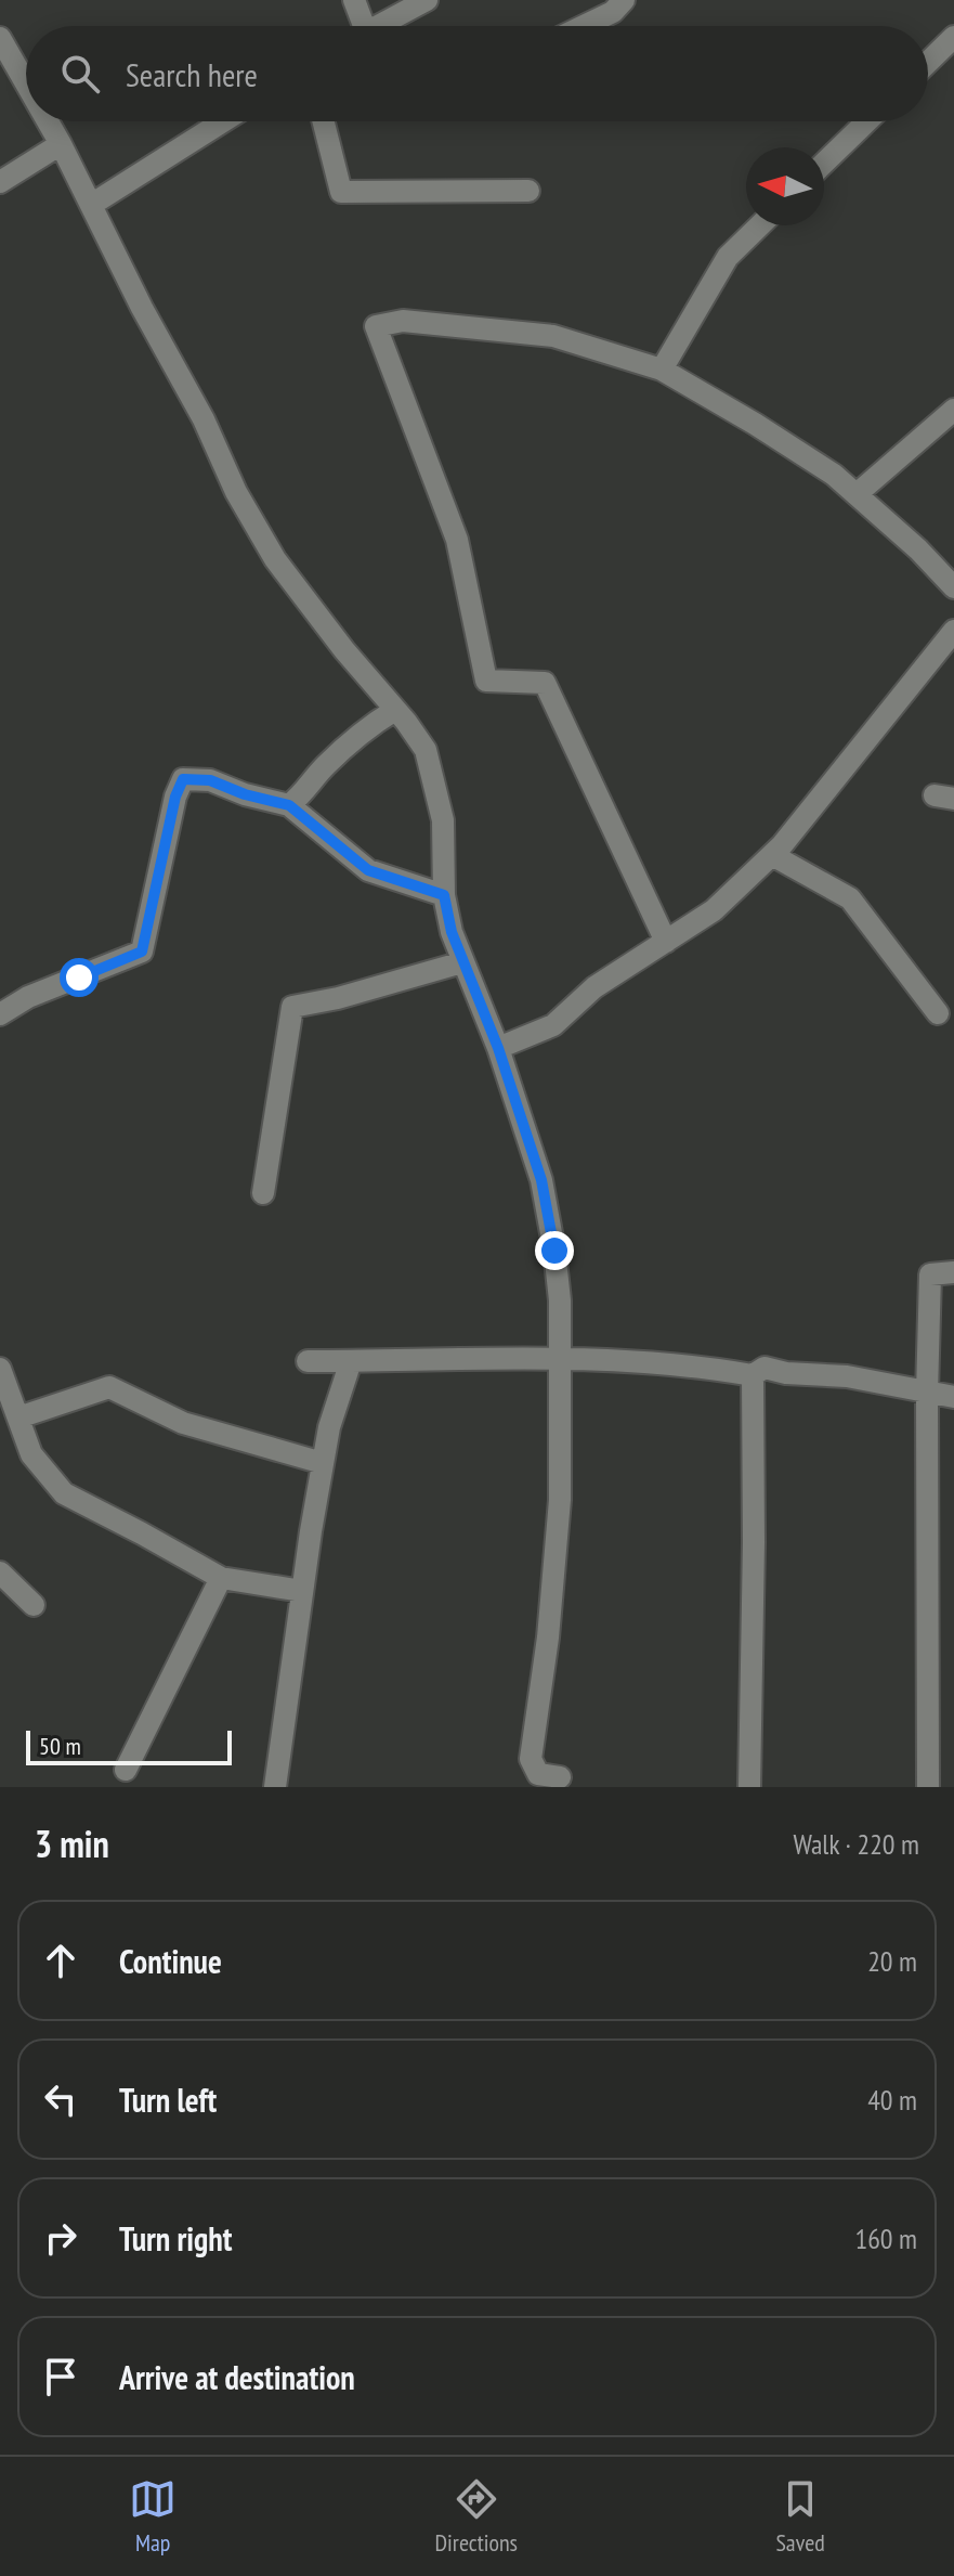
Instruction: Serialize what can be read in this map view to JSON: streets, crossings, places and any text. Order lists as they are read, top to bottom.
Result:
{
  "scale_bar": "50 m",
  "north": "left",
  "page": {
    "search": "Search here",
    "scale": "50 m",
    "heading": ["3 min", "Walk · 220 m"],
    "list": [
      ["Continue", "20 m"],
      ["Turn left", "40 m"],
      ["Turn right", "160 m"],
      "Arrive at destination"
    ],
    "nav": ["Map", "Directions", "Saved"]
  }
}
